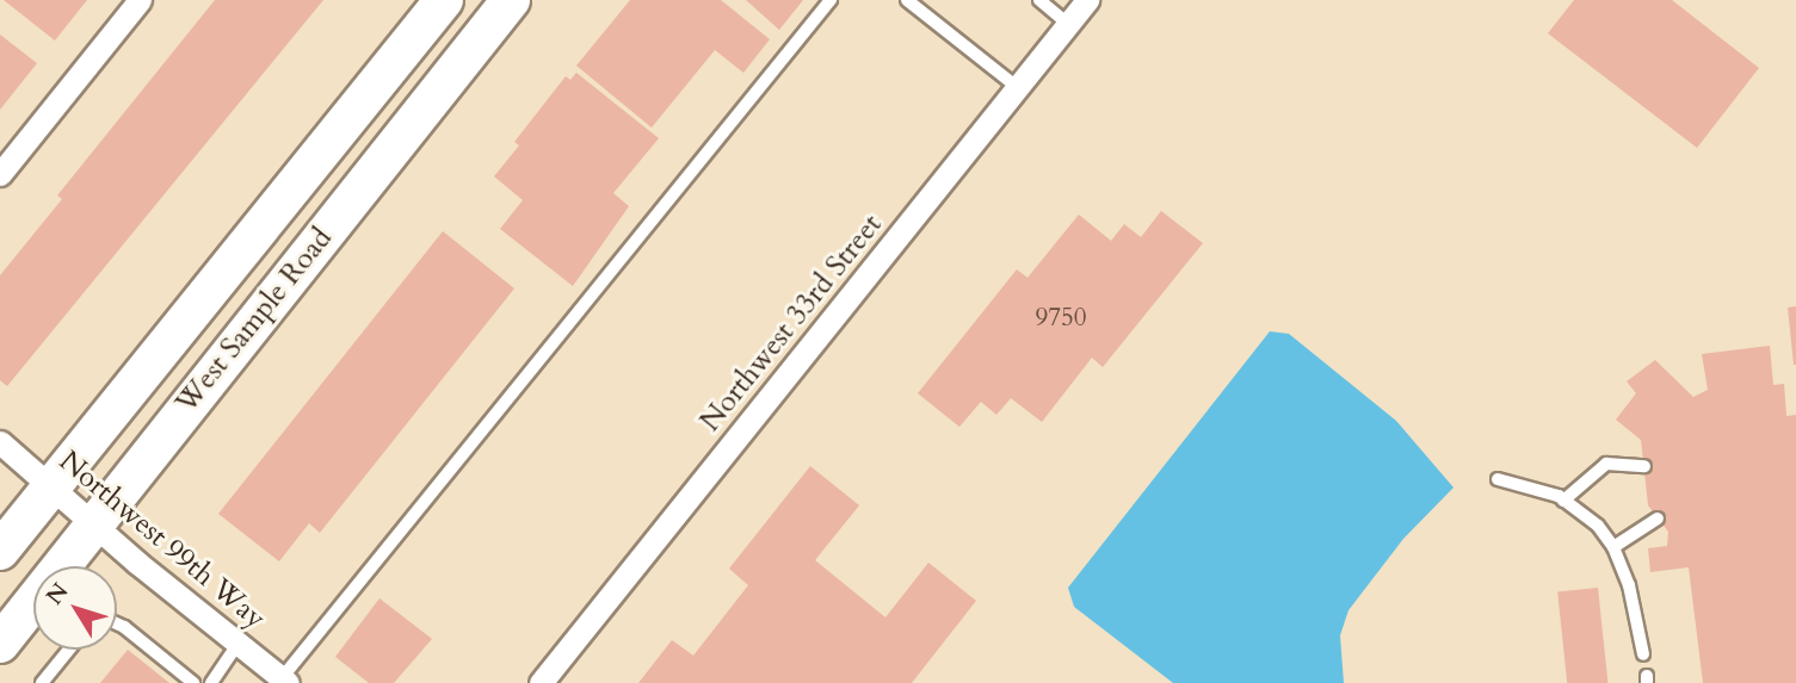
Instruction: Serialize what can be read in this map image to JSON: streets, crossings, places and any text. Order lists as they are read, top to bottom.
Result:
{
  "streets": {
    "main road": ["West Sample Road"],
    "street": ["Northwest 33rd Street", "Northwest 99th Way"]
  },
  "crossings": [
    ["West Sample Road", "Northwest 99th Way"]
  ],
  "house_numbers": ["9750"],
  "north": "top left"
}
